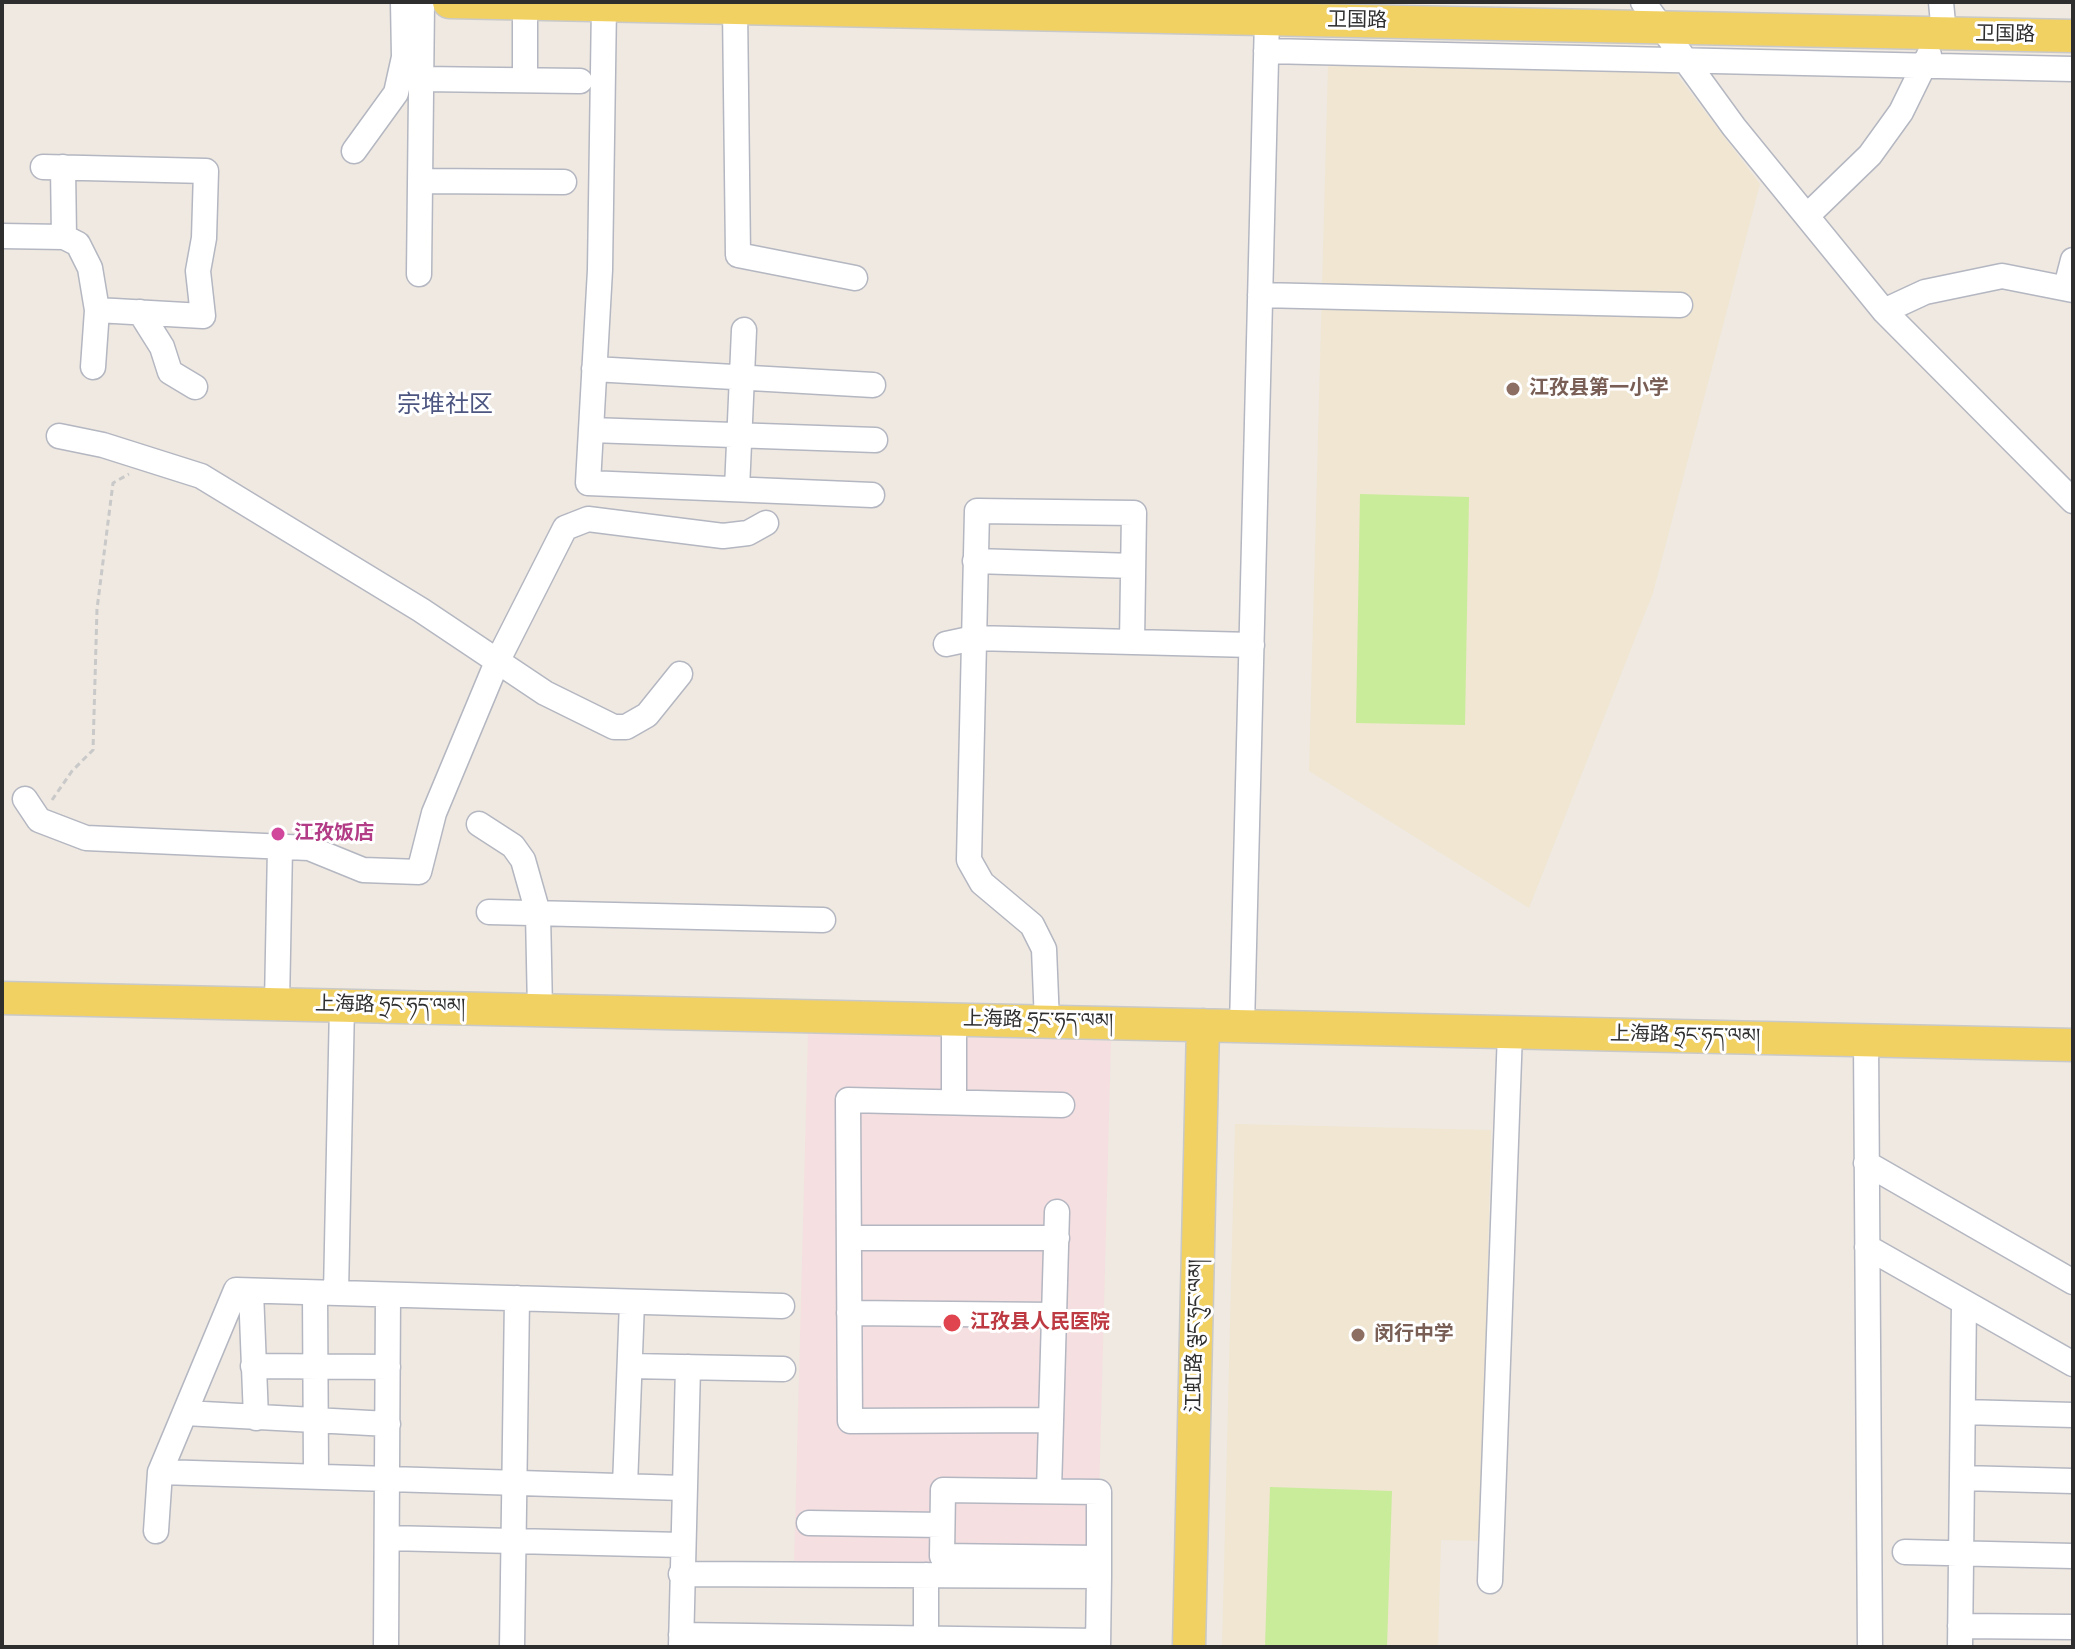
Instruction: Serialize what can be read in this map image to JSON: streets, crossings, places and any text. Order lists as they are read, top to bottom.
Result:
{
  "streets": {
    "main road": ["卫国路", "上海路 ཧྲང་ཧད་ལམ།", "江虹路 ལྕང་ཧུང་ལམ།"]
  },
  "crossings": [
    ["上海路 ཧྲང་ཧད་ལམ།", "江虹路 ལྕང་ཧུང་ལམ།"]
  ],
  "districts": ["宗堆社区"],
  "places": [
    "江孜县第一小学",
    "江孜饭店",
    "江孜县人民医院",
    "闵行中学"
  ]
}
